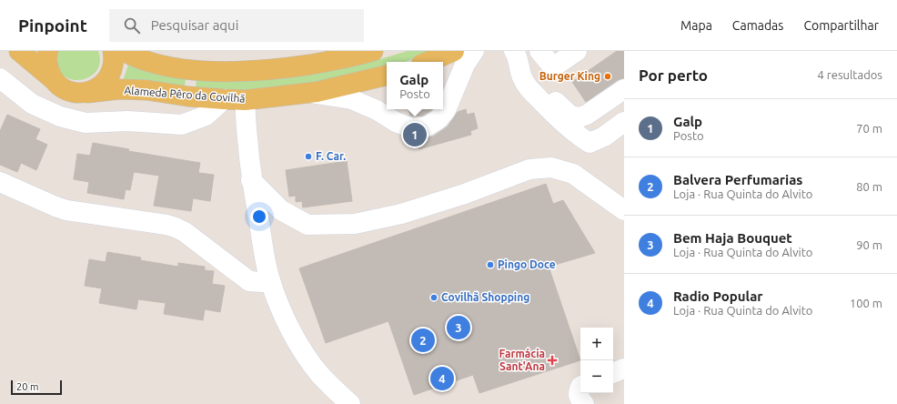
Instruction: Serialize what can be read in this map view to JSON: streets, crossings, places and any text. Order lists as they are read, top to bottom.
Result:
{
  "streets": {
    "main road": ["Alameda Pêro da Covilhã"]
  },
  "places": {
    "other": [
      "Burger King",
      "F. Car.",
      "Pingo Doce",
      "Covilhã Shopping"
    ],
    "health": ["Farmácia Sant'Ana"]
  },
  "scale_bar": "20 m",
  "page": {
    "header": "Pinpoint",
    "search": "Pesquisar aqui",
    "nav": ["Mapa", "Camadas", "Compartilhar"],
    "heading": ["Por perto", "4 resultados"],
    "popup": ["Galp", "Posto"],
    "list": [
      {
        "mark": "1",
        "name": "Galp",
        "note": "Posto",
        "value": "70 m"
      },
      {
        "mark": "2",
        "name": "Balvera Perfumarias",
        "note": "Loja · Rua Quinta do Alvito",
        "value": "80 m"
      },
      {
        "mark": "3",
        "name": "Bem Haja Bouquet",
        "note": "Loja · Rua Quinta do Alvito",
        "value": "90 m"
      },
      {
        "mark": "4",
        "name": "Radio Popular",
        "note": "Loja · Rua Quinta do Alvito",
        "value": "100 m"
      }
    ],
    "pins": [
      "1",
      "3",
      "2",
      "4"
    ],
    "map_buttons": ["+", "−"],
    "scale": "20 m"
  }
}
